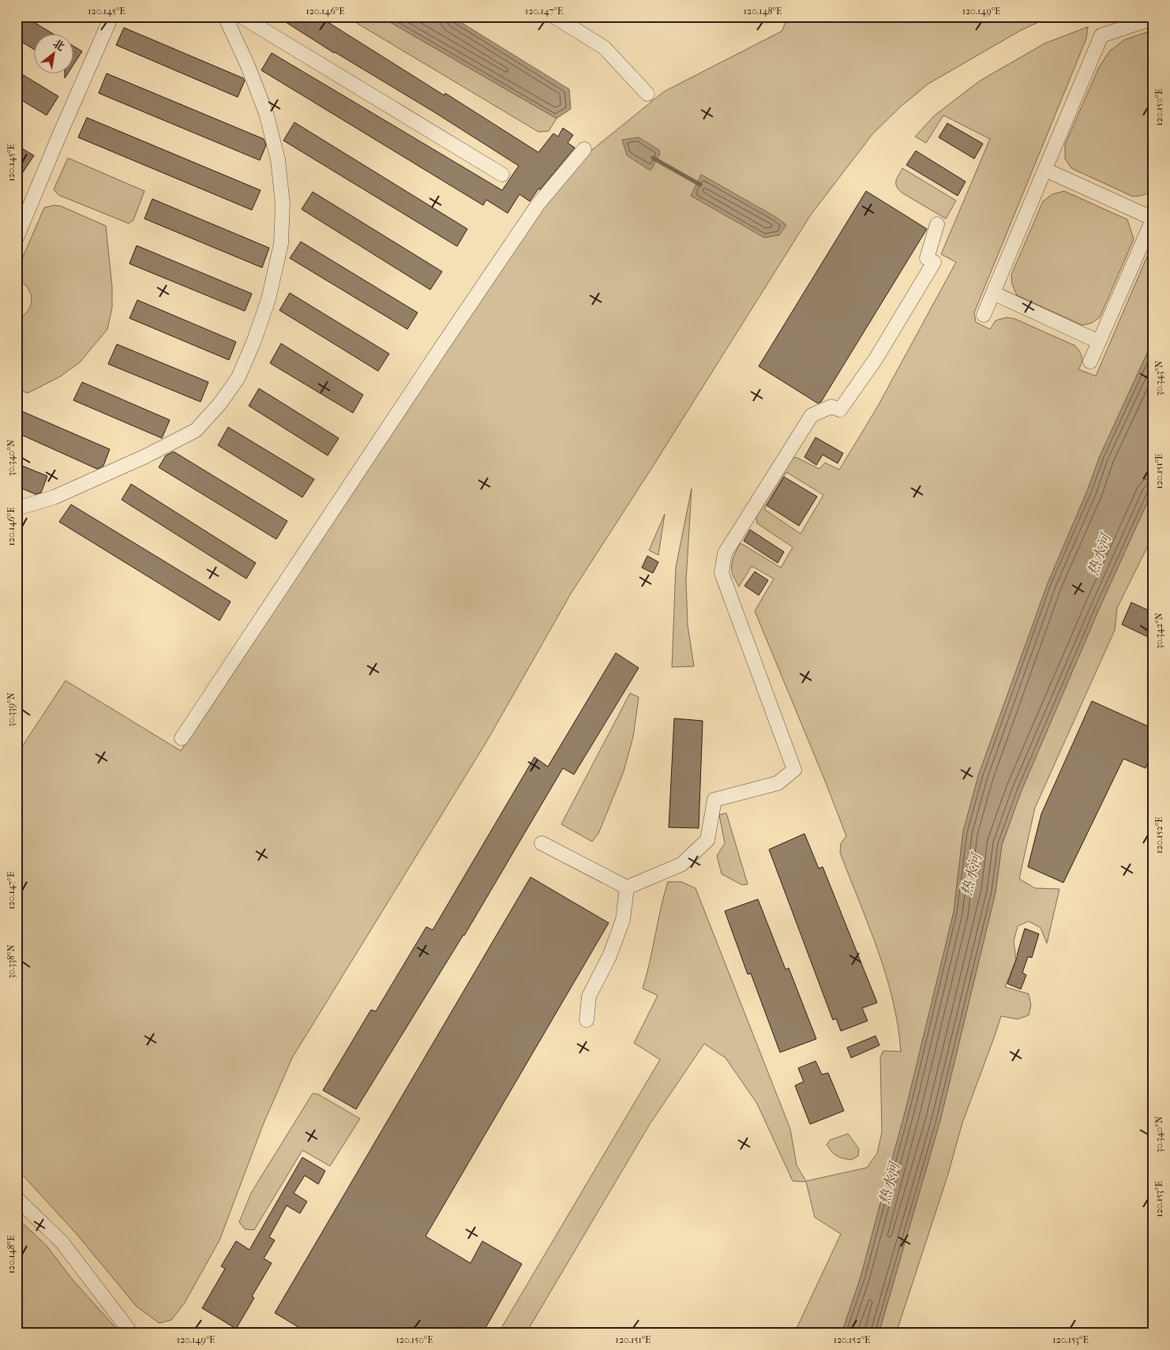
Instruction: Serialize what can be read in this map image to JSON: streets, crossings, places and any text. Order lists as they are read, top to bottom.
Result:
{
  "water": ["热水河"],
  "north": "top right",
  "coordinates": [
    "120.145°E",
    "120.146°E",
    "120.147°E",
    "120.148°E",
    "120.149°E",
    "120.150°E",
    "30.343°N",
    "30.340°N",
    "120.151°E",
    "30.342°N",
    "30.339°N",
    "120.152°E",
    "30.338°N",
    "120.153°E"
  ]
}
